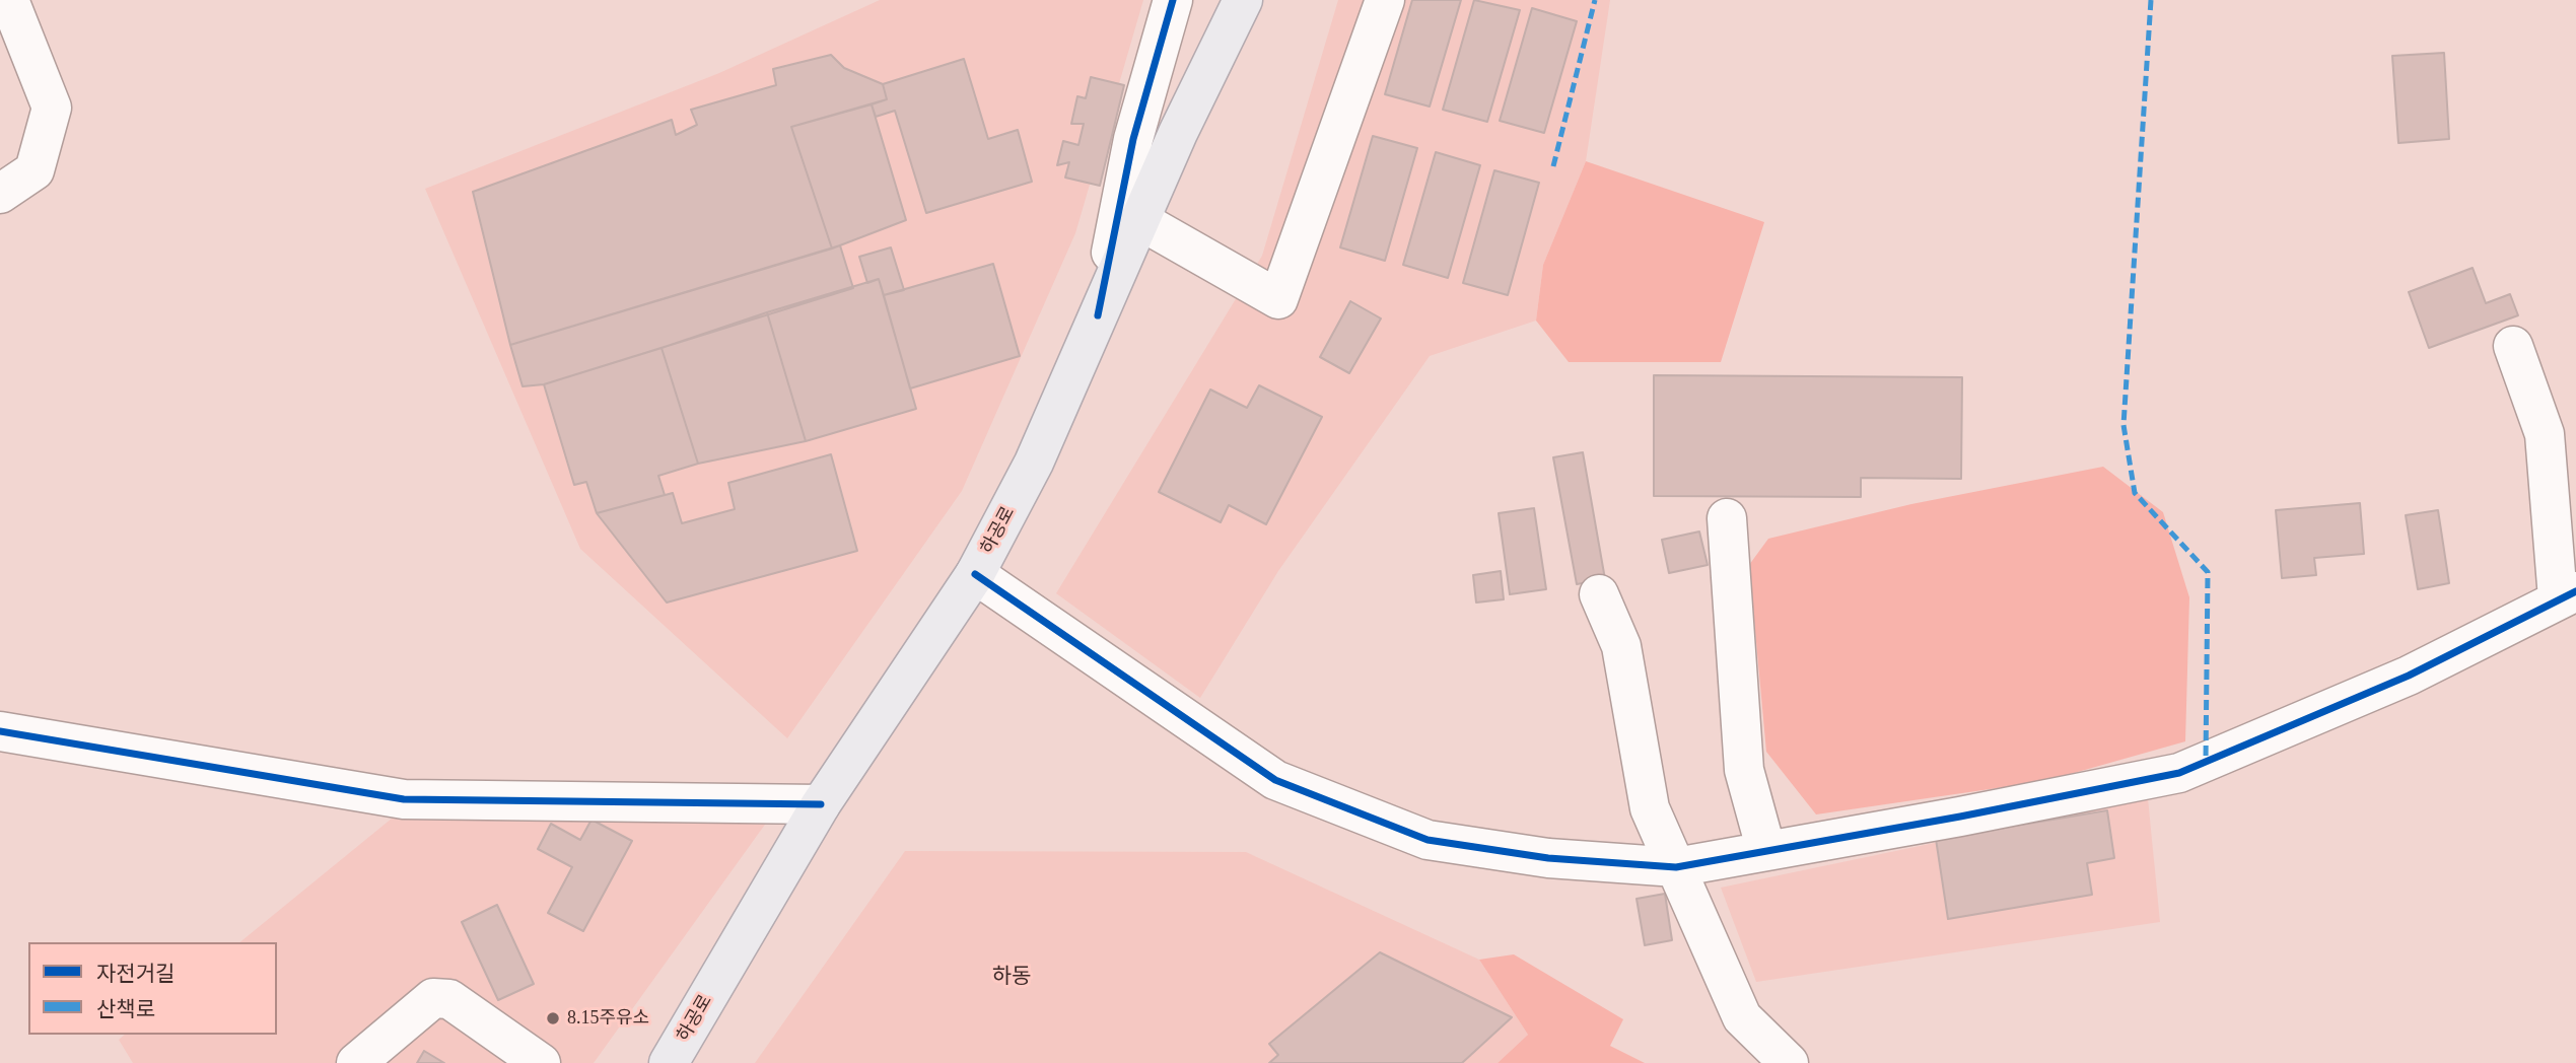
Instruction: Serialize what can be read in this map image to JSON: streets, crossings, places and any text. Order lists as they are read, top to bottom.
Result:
{
  "streets": {
    "main road": ["하공로"]
  },
  "districts": ["하동"],
  "places": ["8.15주유소"],
  "legend": ["자전거길", "산책로"]
}
